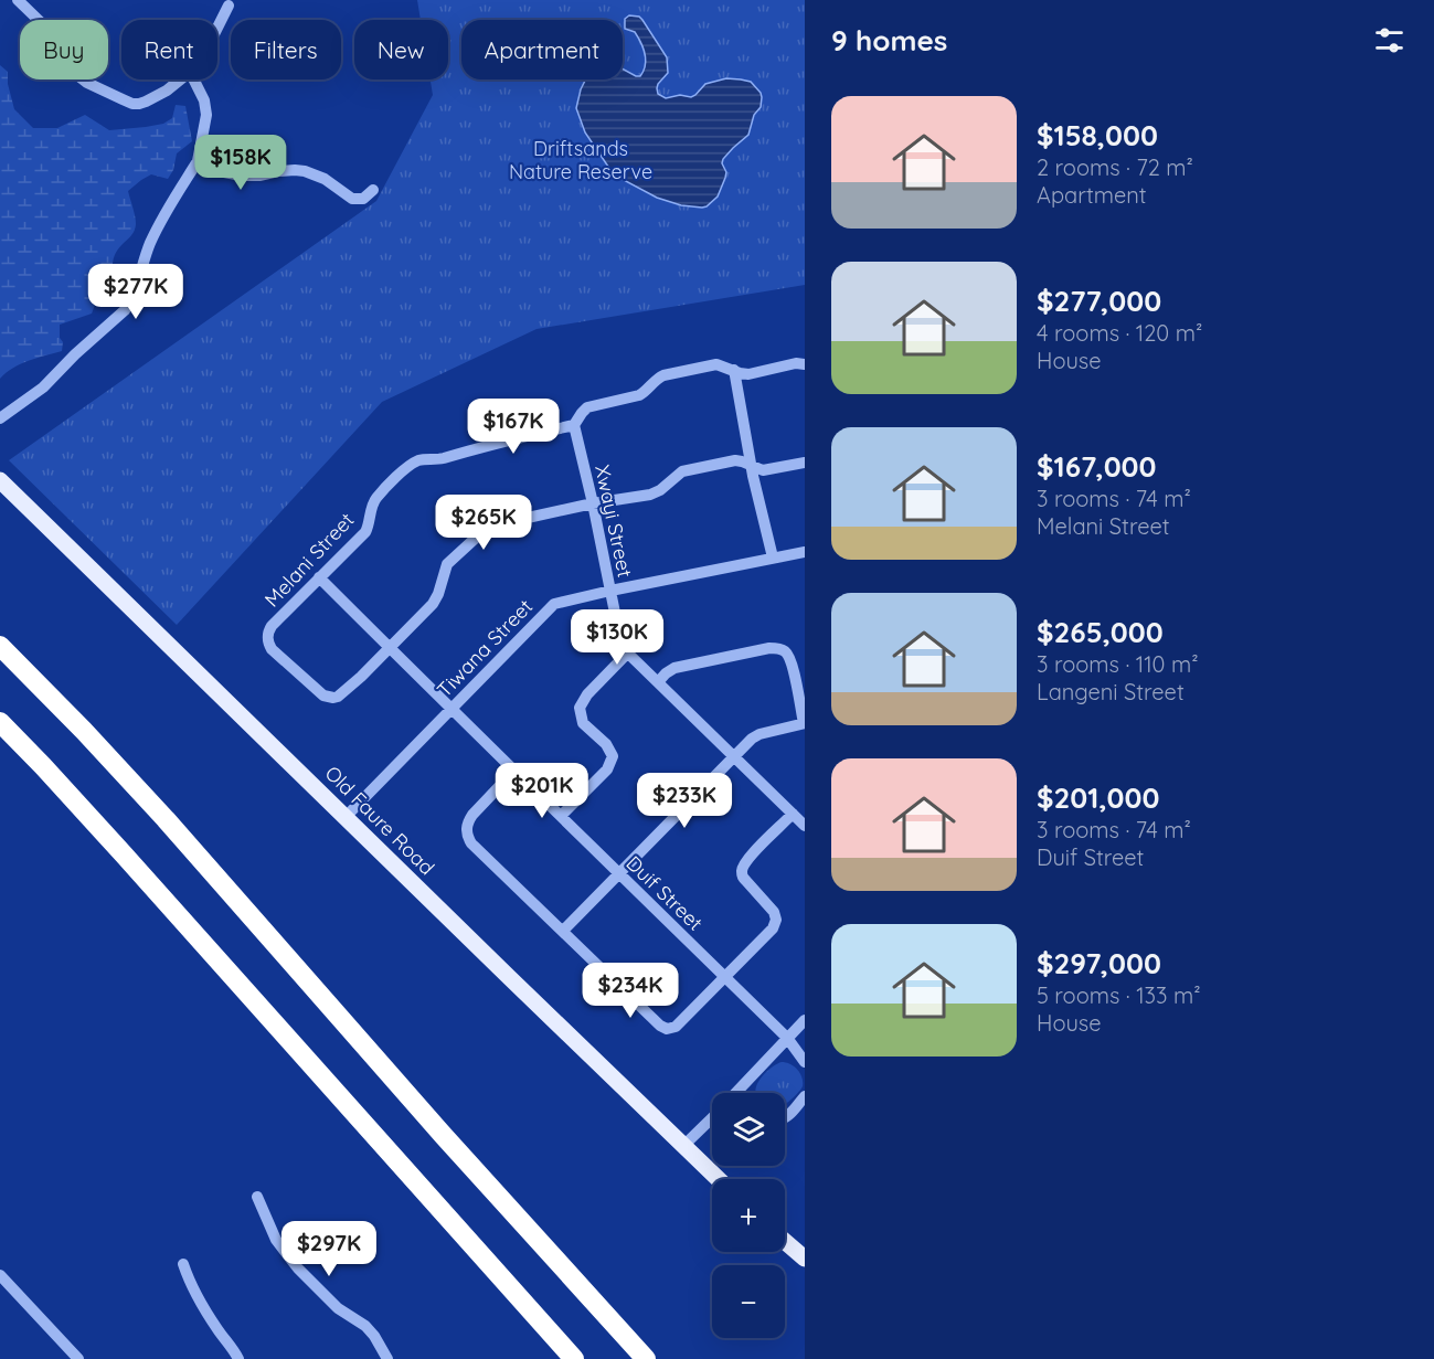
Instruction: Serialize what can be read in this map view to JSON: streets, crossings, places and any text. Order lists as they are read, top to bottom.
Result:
{
  "streets": {
    "main road": ["Old Faure Road"],
    "street": [
      "Xwayi Street",
      "Melani Street",
      "Tiwana Street",
      "Duif Street"
    ]
  },
  "crossings": [
    ["Xwayi Street", "Melani Street"],
    ["Xwayi Street", "Tiwana Street"],
    ["Melani Street", "Duif Street"],
    ["Tiwana Street", "Old Faure Road"],
    ["Tiwana Street", "Duif Street"]
  ],
  "parks": ["Driftsands Nature Reserve"],
  "page": {
    "heading": "9 homes",
    "chip": [
      "Buy",
      "Rent",
      "Filters",
      "New",
      "Apartment"
    ],
    "list": [
      {
        "name": "$158,000",
        "note": "2 rooms · 72 m² · Apartment"
      },
      {
        "name": "$277,000",
        "note": "4 rooms · 120 m² · House"
      },
      {
        "name": "$167,000",
        "note": "3 rooms · 74 m² · Melani Street"
      },
      {
        "name": "$265,000",
        "note": "3 rooms · 110 m² · Langeni Street"
      },
      {
        "name": "$201,000",
        "note": "3 rooms · 74 m² · Duif Street"
      },
      {
        "name": "$297,000",
        "note": "5 rooms · 133 m² · House"
      }
    ],
    "price": [
      "$158K",
      "$277K",
      "$167K",
      "$265K",
      "$130K",
      "$201K",
      "$233K",
      "$234K",
      "$297K"
    ],
    "map_buttons": ["+", "−"]
  }
}
